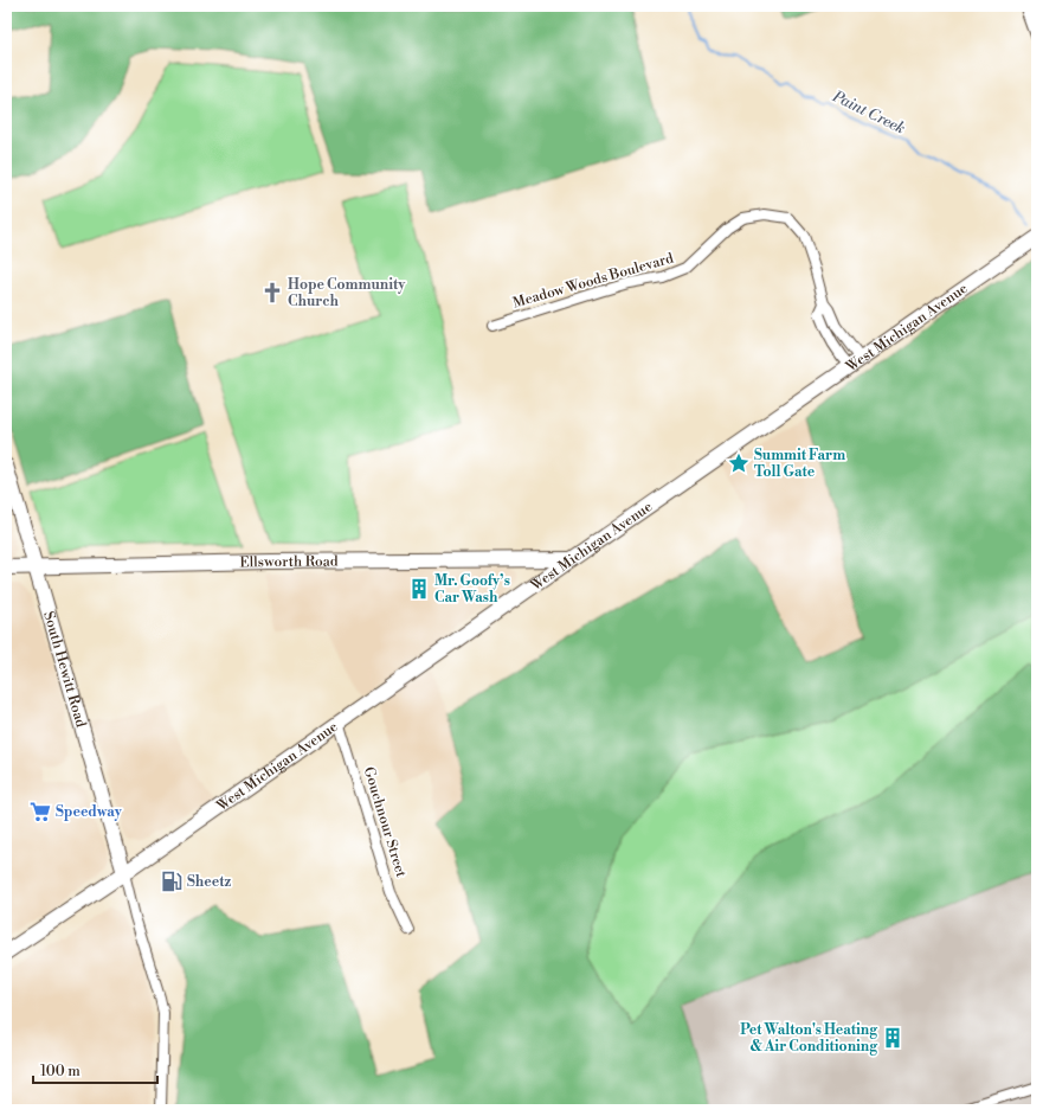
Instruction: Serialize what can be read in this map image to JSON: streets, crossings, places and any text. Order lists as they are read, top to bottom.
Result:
{
  "streets": {
    "main road": ["West Michigan Avenue", "Ellsworth Road", "South Hewitt Road"],
    "street": ["Meadow Woods Boulevard", "Gouchnour Street"]
  },
  "crossings": [
    ["Meadow Woods Boulevard", "West Michigan Avenue"],
    ["West Michigan Avenue", "Ellsworth Road"],
    ["West Michigan Avenue", "South Hewitt Road"],
    ["West Michigan Avenue", "Gouchnour Street"],
    ["Ellsworth Road", "South Hewitt Road"]
  ],
  "water": ["Paint Creek"],
  "places": {
    "church": ["Hope Community Church"],
    "place": ["Summit Farm Toll Gate"],
    "building": ["Mr. Goofy’s Car Wash", "Pet Walton's Heating & Air Conditioning"],
    "supermarket": ["Speedway"],
    "fuel station": ["Sheetz"]
  },
  "scale_bar": "100 m"
}
